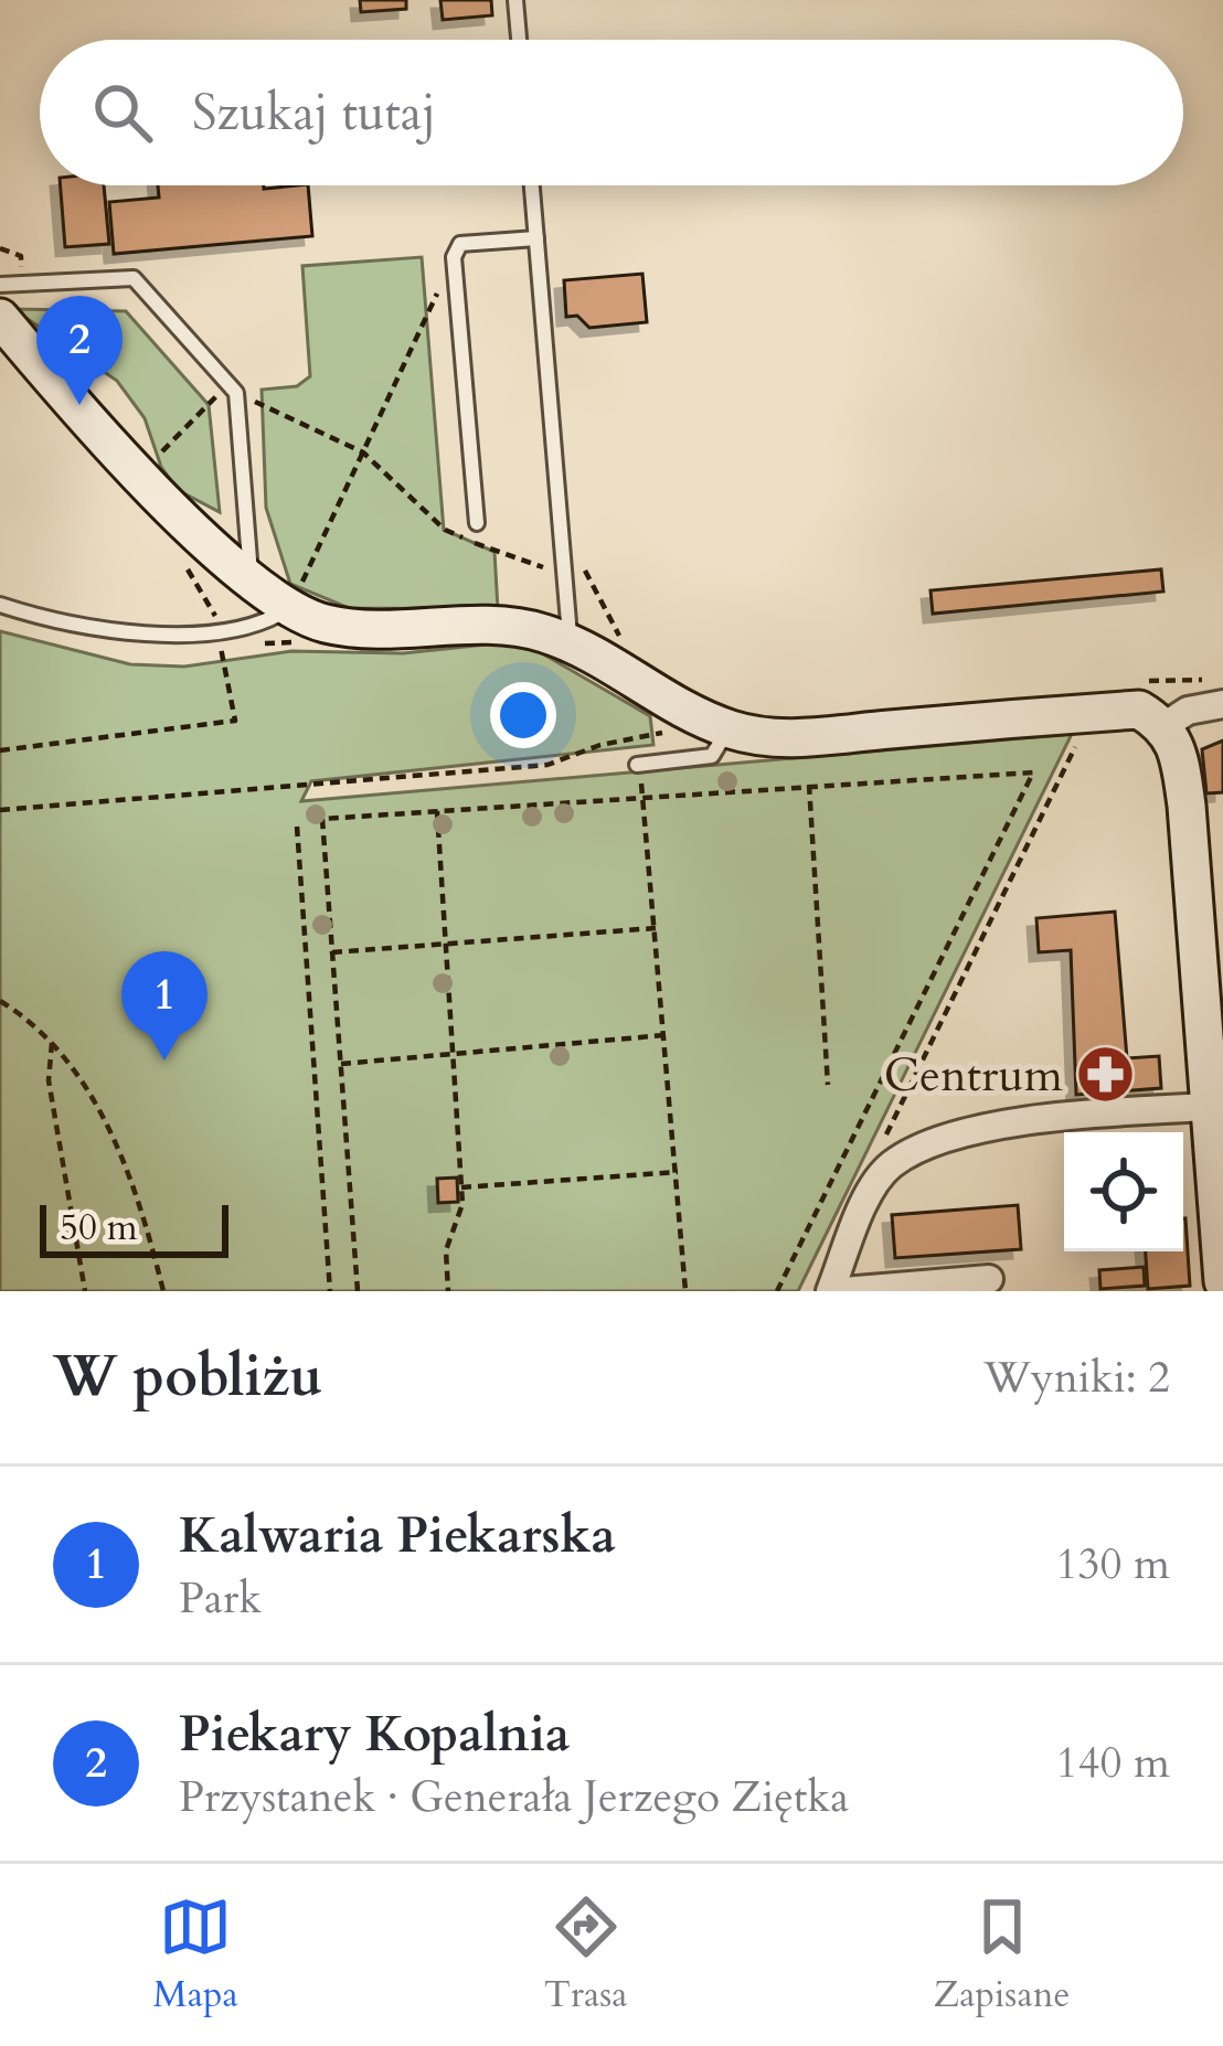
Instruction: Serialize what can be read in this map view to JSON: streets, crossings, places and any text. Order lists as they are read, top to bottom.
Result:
{
  "places": {
    "pharmacy": ["Centrum"]
  },
  "scale_bar": "50 m",
  "page": {
    "search": "Szukaj tutaj",
    "pins": ["2", "1"],
    "scale": "50 m",
    "heading": ["W pobliżu", "Wyniki: 2"],
    "list": [
      {
        "mark": "1",
        "name": "Kalwaria Piekarska",
        "note": "Park",
        "value": "130 m"
      },
      {
        "mark": "2",
        "name": "Piekary Kopalnia",
        "note": "Przystanek · Generała Jerzego Ziętka",
        "value": "140 m"
      }
    ],
    "nav": ["Mapa", "Trasa", "Zapisane"]
  }
}
